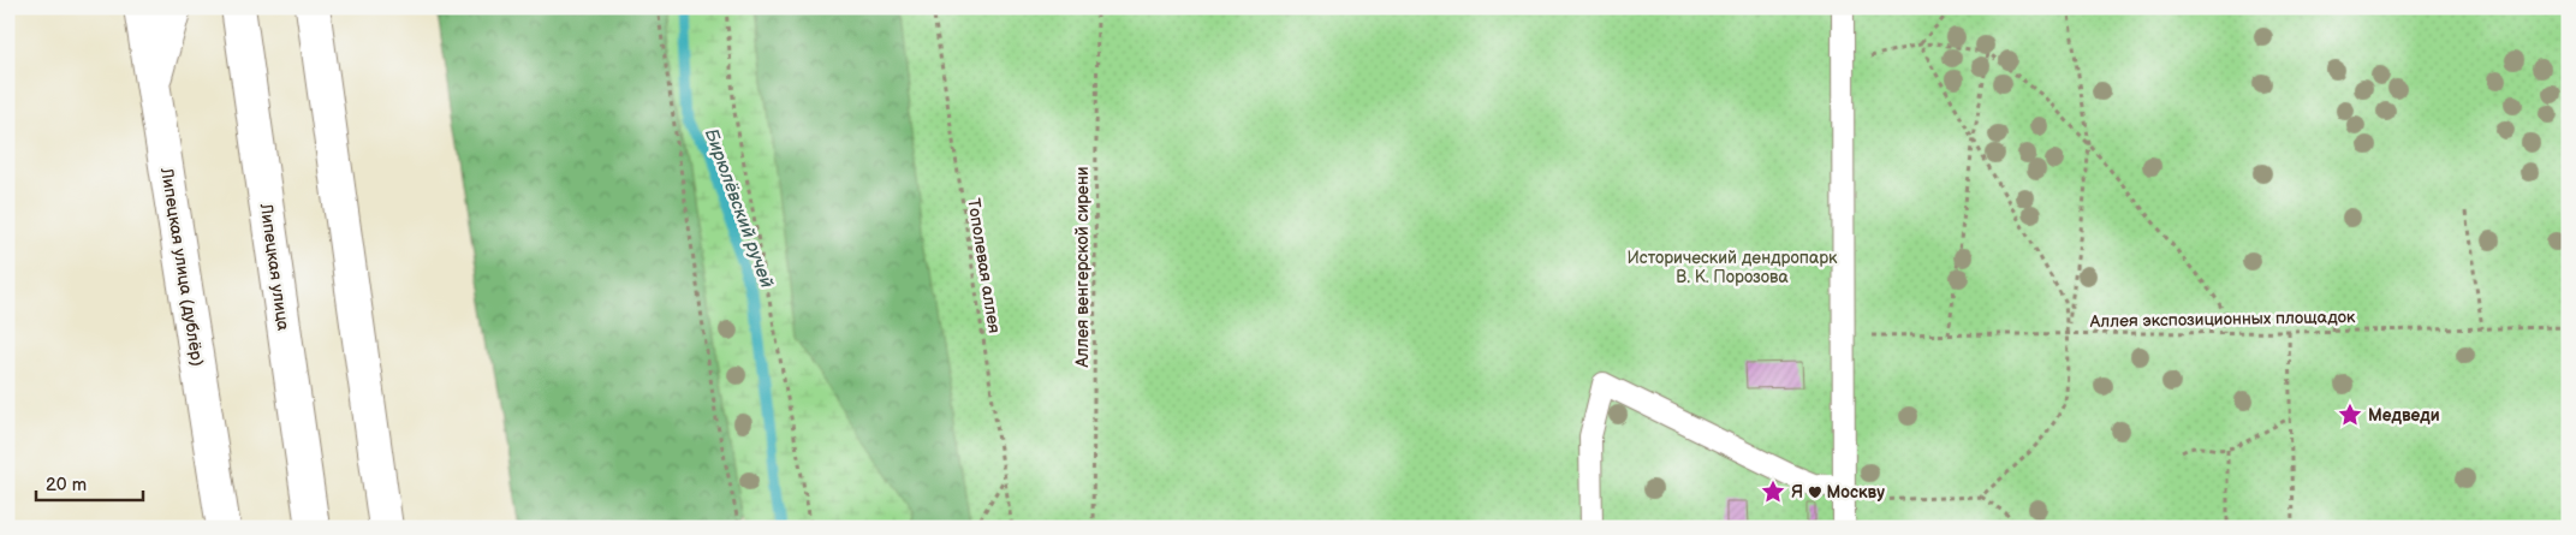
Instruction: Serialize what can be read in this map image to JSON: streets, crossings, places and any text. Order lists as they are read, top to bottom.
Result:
{
  "streets": {
    "main road": ["Липецкая улица (дублёр)", "Липецкая улица"],
    "path": ["Тополевая аллея", "Аллея венгерской сирени", "Аллея экспозиционных площадок"]
  },
  "water": ["Бирюлёвский ручей"],
  "parks": ["Исторический дендропарк В. К. Порозова"],
  "places": {
    "place": ["Медведи", "Я ♥ Москву"]
  },
  "scale_bar": "20 m"
}
